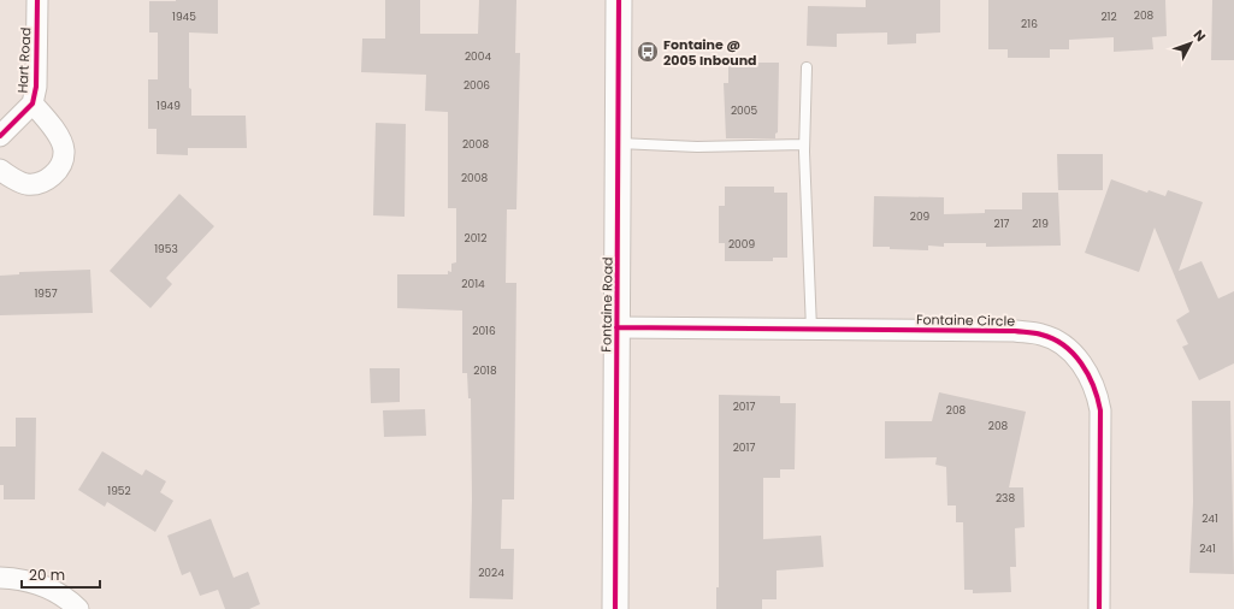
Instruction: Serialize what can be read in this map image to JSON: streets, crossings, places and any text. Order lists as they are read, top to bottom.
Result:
{
  "streets": {
    "street": ["Hart Road", "Fontaine Road", "Fontaine Circle"]
  },
  "crossings": [
    ["Fontaine Road", "Fontaine Circle"]
  ],
  "places": {
    "bus stop": ["Fontaine @ 2005 Inbound"]
  },
  "house_numbers": [
    "208",
    "1945",
    "212",
    "216",
    "2004",
    "2006",
    "1949",
    "2005",
    "2008",
    "2008",
    "209",
    "217",
    "219",
    "2012",
    "2009",
    "1953",
    "2014",
    "1957",
    "2016",
    "2018",
    "2017",
    "208",
    "208",
    "2017",
    "1952",
    "238",
    "241",
    "241",
    "2024"
  ],
  "scale_bar": "20 m",
  "north": "top right"
}
